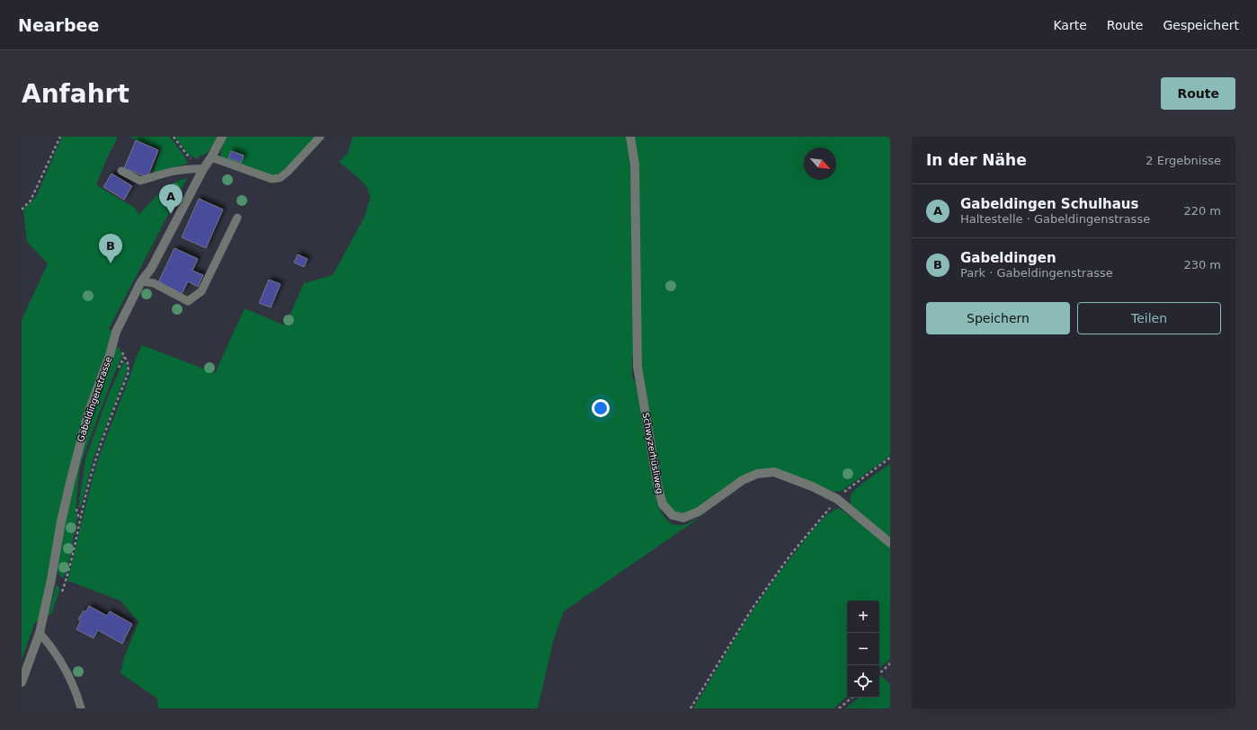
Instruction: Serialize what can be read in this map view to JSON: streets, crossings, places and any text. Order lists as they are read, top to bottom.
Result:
{
  "streets": {
    "street": ["Gabeldingenstrasse", "Schwyzerhüsliweg"]
  },
  "north": "bottom right",
  "page": {
    "header": "Nearbee",
    "nav": ["Karte", "Route", "Gespeichert"],
    "buttons": [
      "Route",
      ["Speichern", "Teilen"]
    ],
    "title": "Anfahrt",
    "heading": ["In der Nähe", "2 Ergebnisse"],
    "list": [
      {
        "mark": "A",
        "name": "Gabeldingen Schulhaus",
        "note": "Haltestelle · Gabeldingenstrasse",
        "value": "220 m"
      },
      {
        "mark": "B",
        "name": "Gabeldingen",
        "note": "Park · Gabeldingenstrasse",
        "value": "230 m"
      }
    ],
    "pins": ["A", "B"],
    "map_buttons": ["+", "−"]
  }
}
